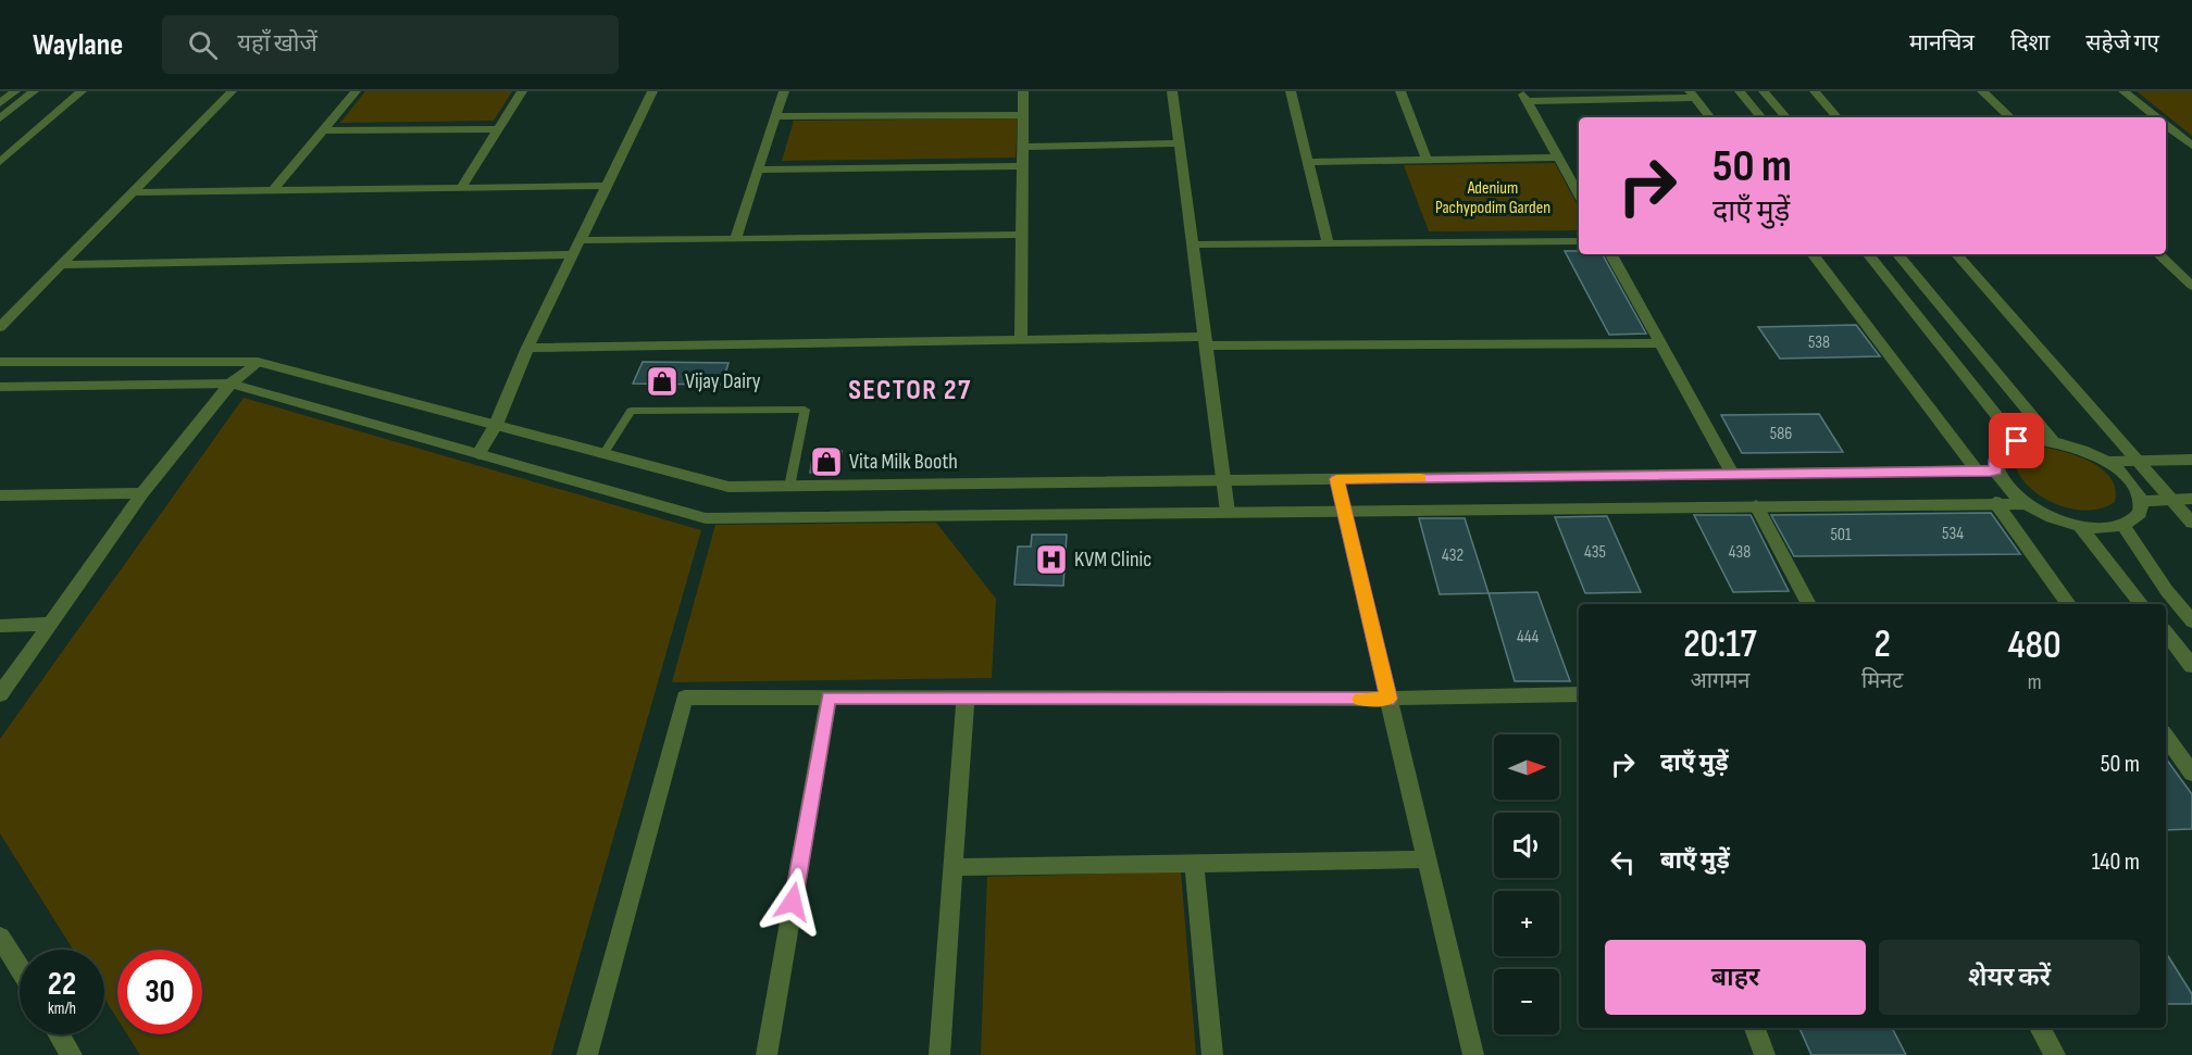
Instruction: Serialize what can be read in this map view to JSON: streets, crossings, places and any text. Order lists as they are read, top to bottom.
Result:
{
  "districts": ["SECTOR 27"],
  "parks": ["Adenium Pachypodim Garden"],
  "places": {
    "shop": ["Vijay Dairy", "Vita Milk Booth"],
    "hospital": ["KVM Clinic"]
  },
  "house_numbers": [
    "538",
    "586",
    "534",
    "501",
    "435",
    "438",
    "432",
    "444"
  ],
  "north": "right",
  "page": {
    "header": "Waylane",
    "search": "यहाँ खोजें",
    "nav": ["मानचित्र", "दिशा", "सहेजे गए"],
    "turn": ["50 m", "दाएँ मुड़ें"],
    "eta": [
      "20:17",
      "आगमन",
      "2",
      "मिनट",
      "480",
      "m"
    ],
    "list": [
      {
        "name": "दाएँ मुड़ें",
        "value": "50 m"
      },
      {
        "name": "बाएँ मुड़ें",
        "value": "140 m"
      }
    ],
    "map_buttons": ["+", "−"],
    "buttons": ["बाहर", "शेयर करें"],
    "speed": "22 km/h",
    "limit": "30"
  }
}
